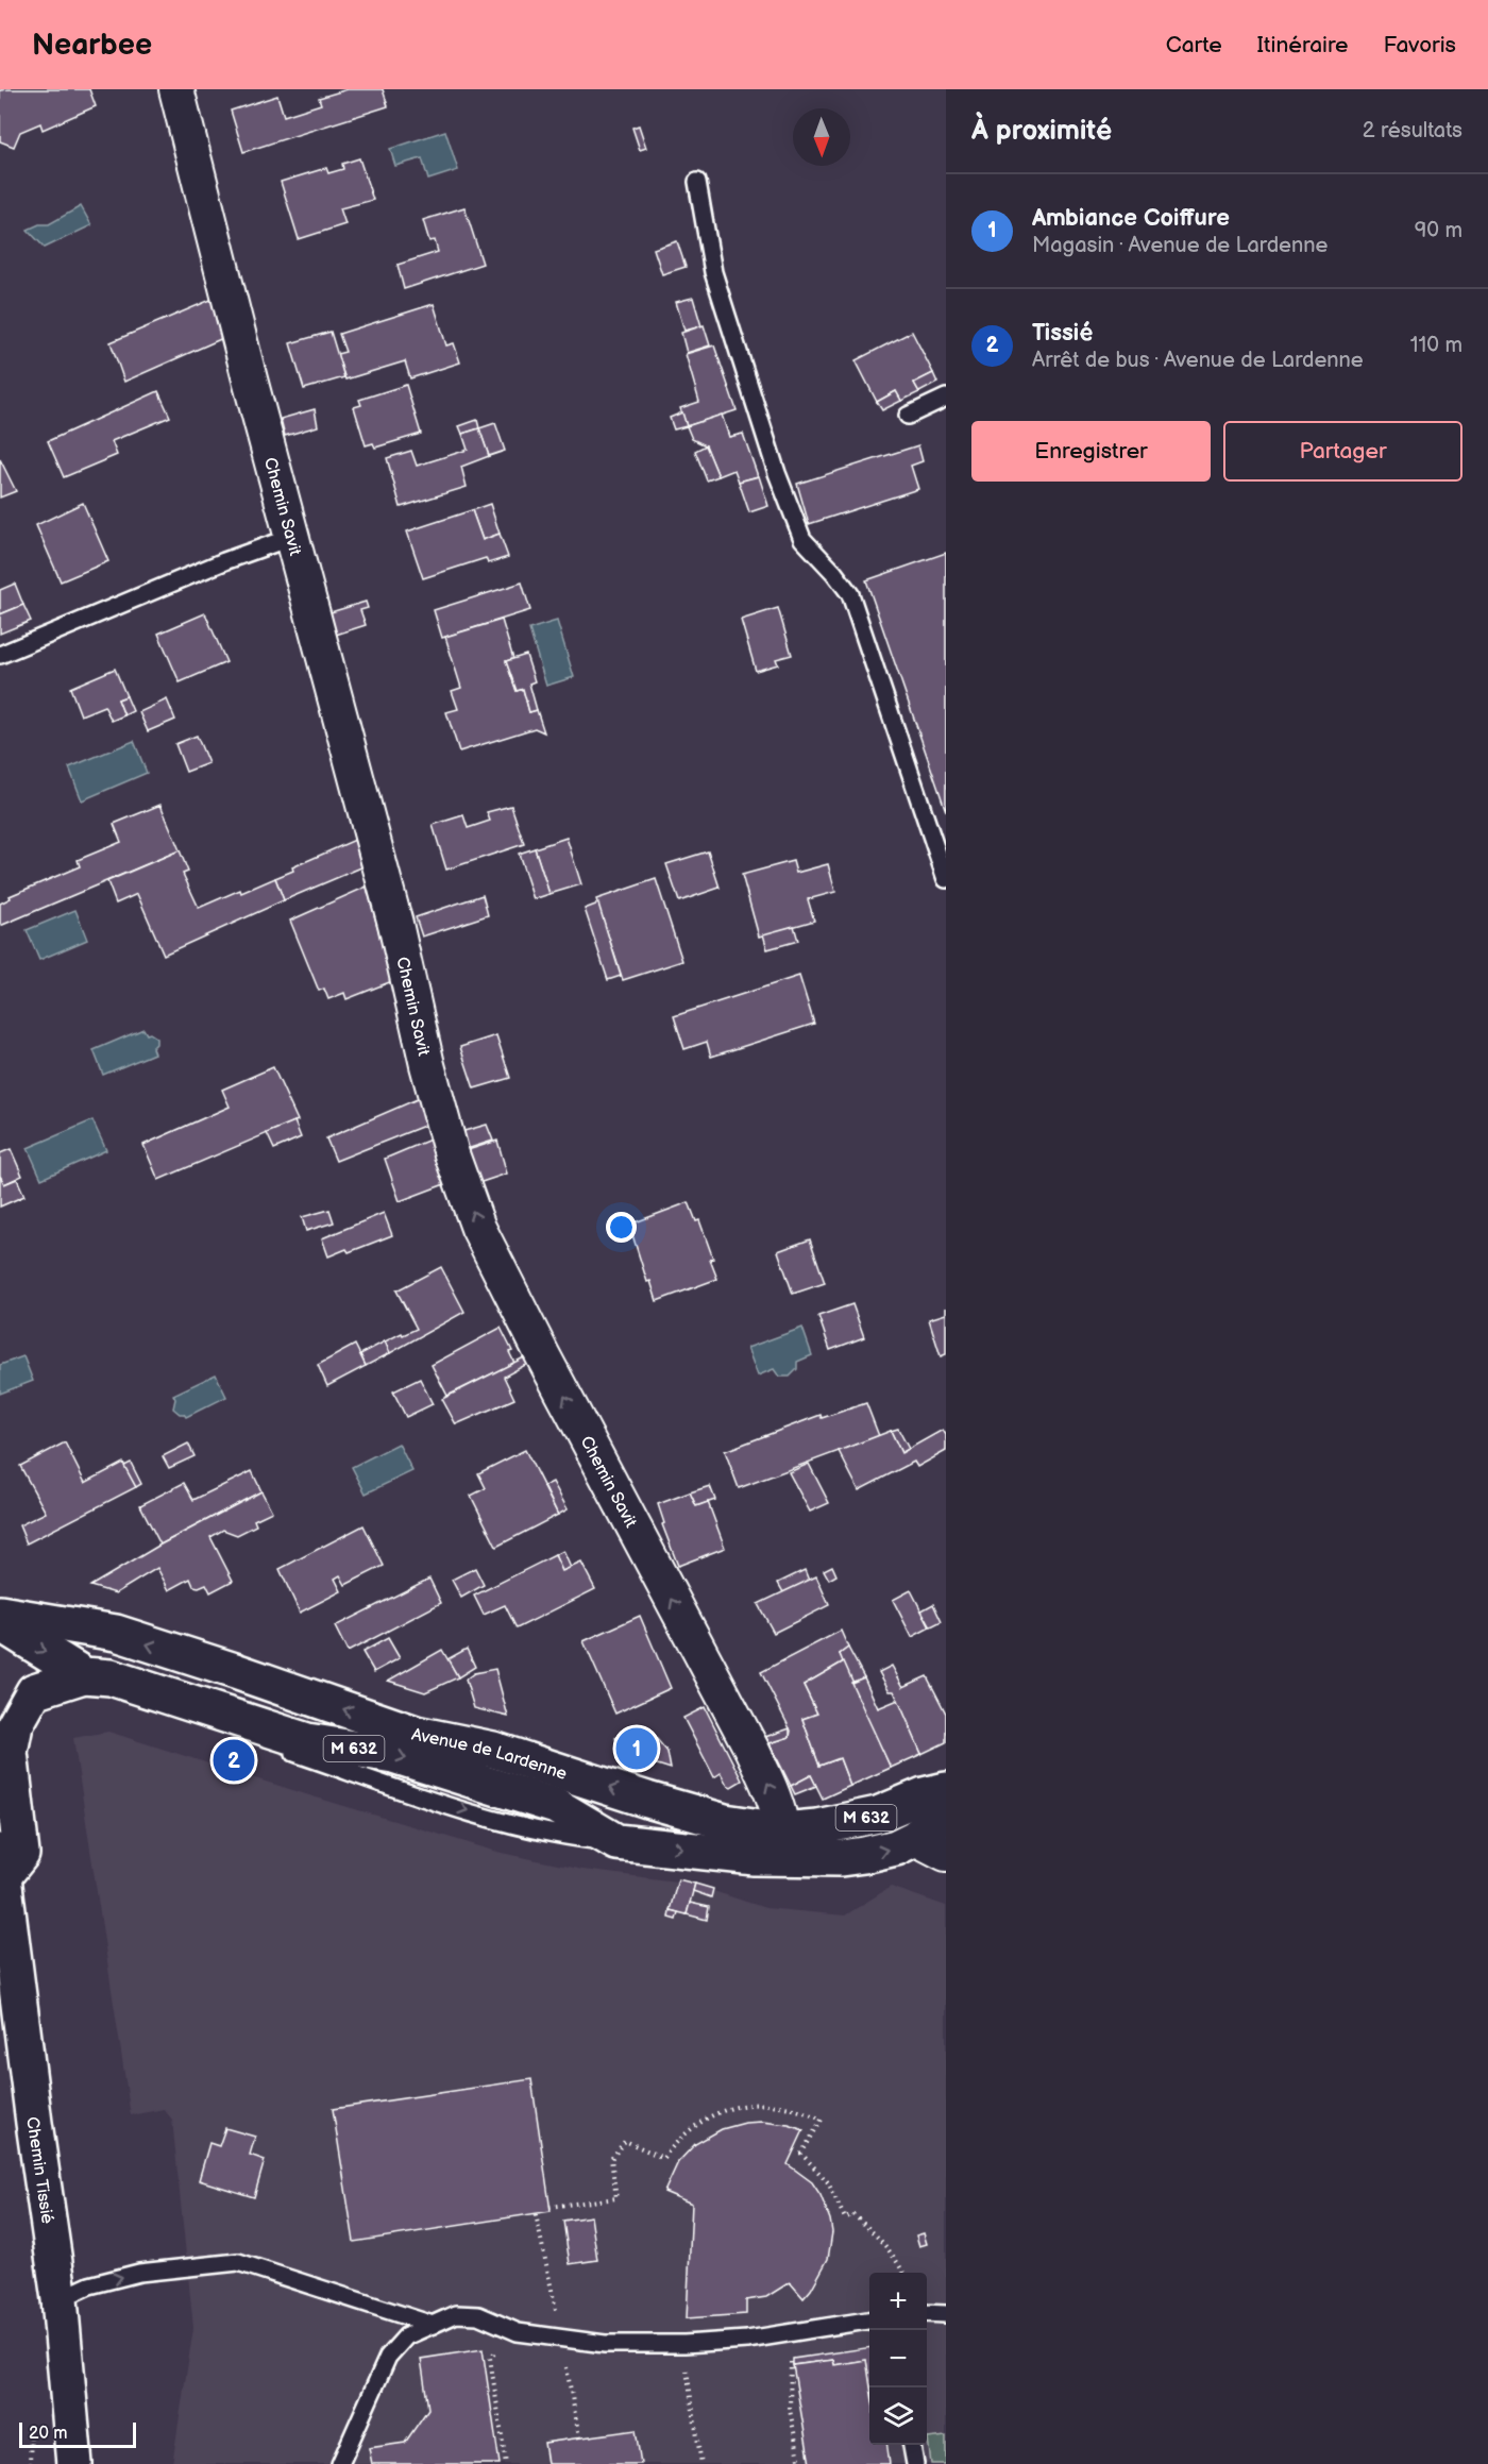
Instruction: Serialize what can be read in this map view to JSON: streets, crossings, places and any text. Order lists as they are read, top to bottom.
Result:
{
  "streets": {
    "main road": ["M 632", "Avenue de Lardenne", "Chemin Tissié"],
    "street": ["Chemin Savit"]
  },
  "crossings": [
    ["Chemin Savit", "Avenue de Lardenne"],
    ["Avenue de Lardenne", "Chemin Tissié"]
  ],
  "one_way": ["Chemin Savit"],
  "scale_bar": "20 m",
  "north": "bottom",
  "page": {
    "header": "Nearbee",
    "nav": ["Carte", "Itinéraire", "Favoris"],
    "heading": ["À proximité", "2 résultats"],
    "list": [
      {
        "mark": "1",
        "name": "Ambiance Coiffure",
        "note": "Magasin · Avenue de Lardenne",
        "value": "90 m"
      },
      {
        "mark": "2",
        "name": "Tissié",
        "note": "Arrêt de bus · Avenue de Lardenne",
        "value": "110 m"
      }
    ],
    "buttons": ["Enregistrer", "Partager"],
    "pins": ["1", "2"],
    "map_buttons": ["+", "−"],
    "scale": "20 m"
  }
}
